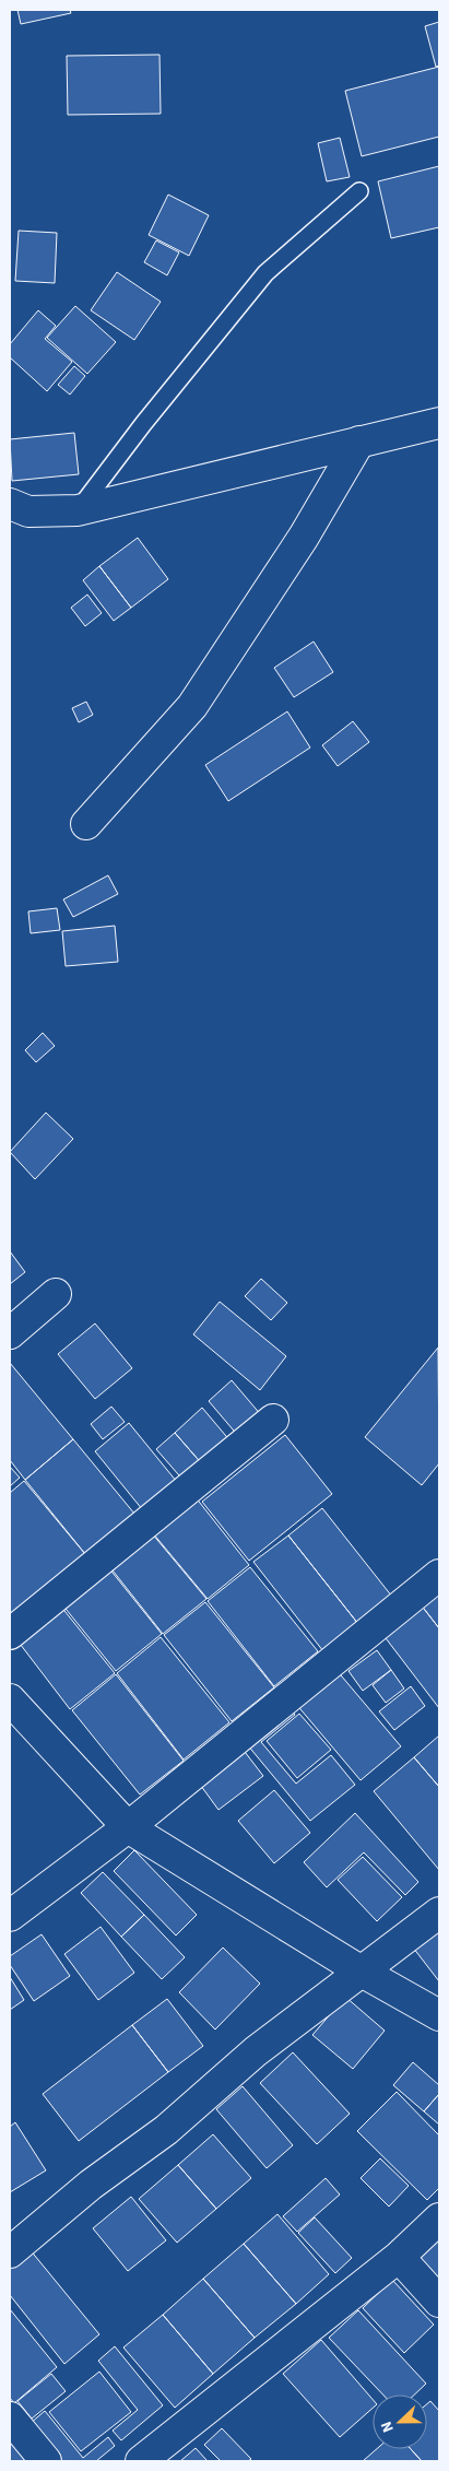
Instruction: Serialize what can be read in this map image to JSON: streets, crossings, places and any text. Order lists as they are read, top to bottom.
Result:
{
  "north": "left"
}
